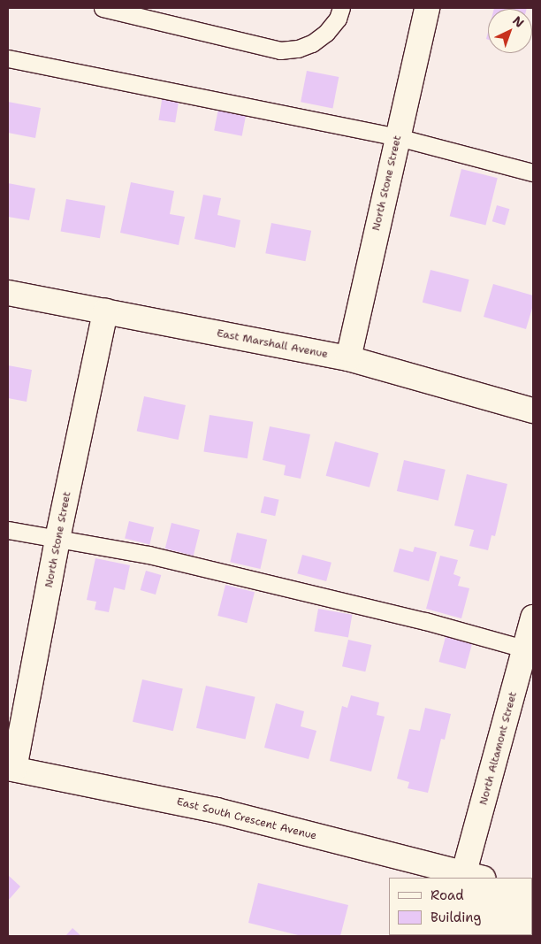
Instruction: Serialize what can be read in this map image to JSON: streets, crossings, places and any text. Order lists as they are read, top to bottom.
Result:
{
  "streets": {
    "street": [
      "North Stone Street",
      "East Marshall Avenue",
      "North Altamont Street",
      "East South Crescent Avenue"
    ]
  },
  "crossings": [
    ["North Stone Street", "East Marshall Avenue"],
    ["North Stone Street", "East South Crescent Avenue"],
    ["North Altamont Street", "East South Crescent Avenue"]
  ],
  "legend": ["Road", "Building"],
  "north": "top right"
}
